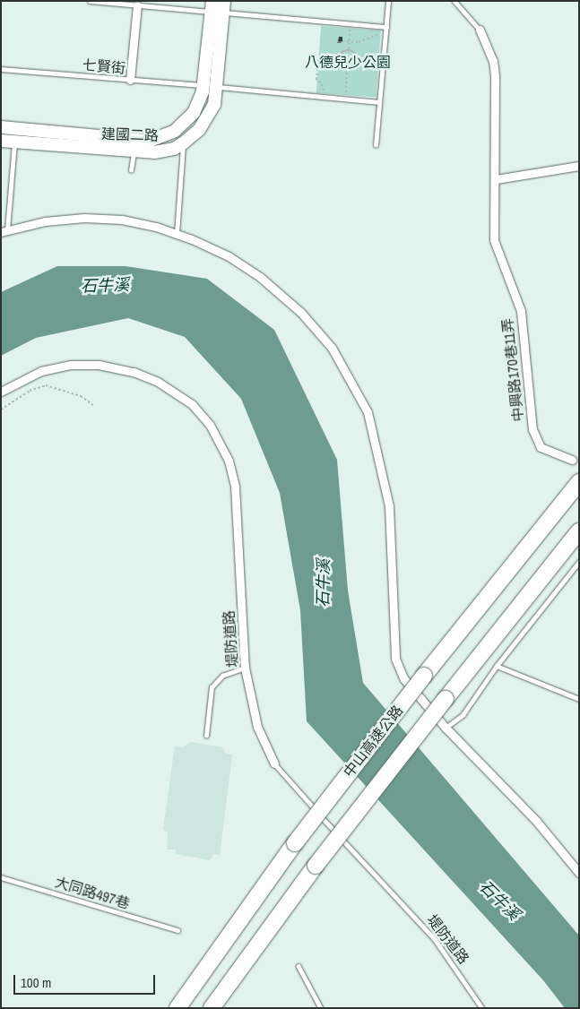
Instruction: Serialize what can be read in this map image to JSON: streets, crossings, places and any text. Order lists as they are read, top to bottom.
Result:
{
  "streets": {
    "highway": ["中山高速公路"],
    "street": ["建國二路", "中興路170巷11弄", "堤防道路"],
    "lane": ["七賢街", "大同路497巷"]
  },
  "crossings": [
    ["七賢街", "建國二路"]
  ],
  "water": ["石牛溪"],
  "parks": ["八德兒少公園"],
  "scale_bar": "100 m"
}
